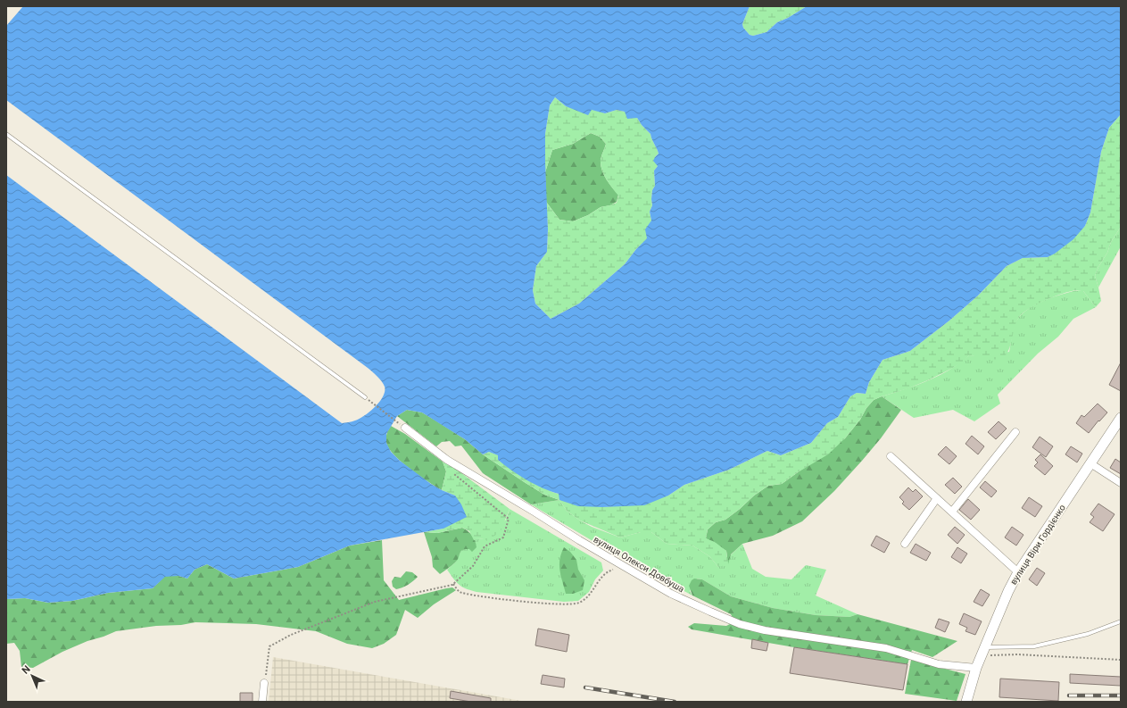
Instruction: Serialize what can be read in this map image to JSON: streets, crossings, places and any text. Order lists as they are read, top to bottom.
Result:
{
  "streets": {
    "street": ["вулиця Віри Гордієнко", "вулиця Олекси Довбуша"]
  },
  "crossings": [
    ["вулиця Віри Гордієнко", "вулиця Олекси Довбуша"]
  ],
  "north": "top left"
}
